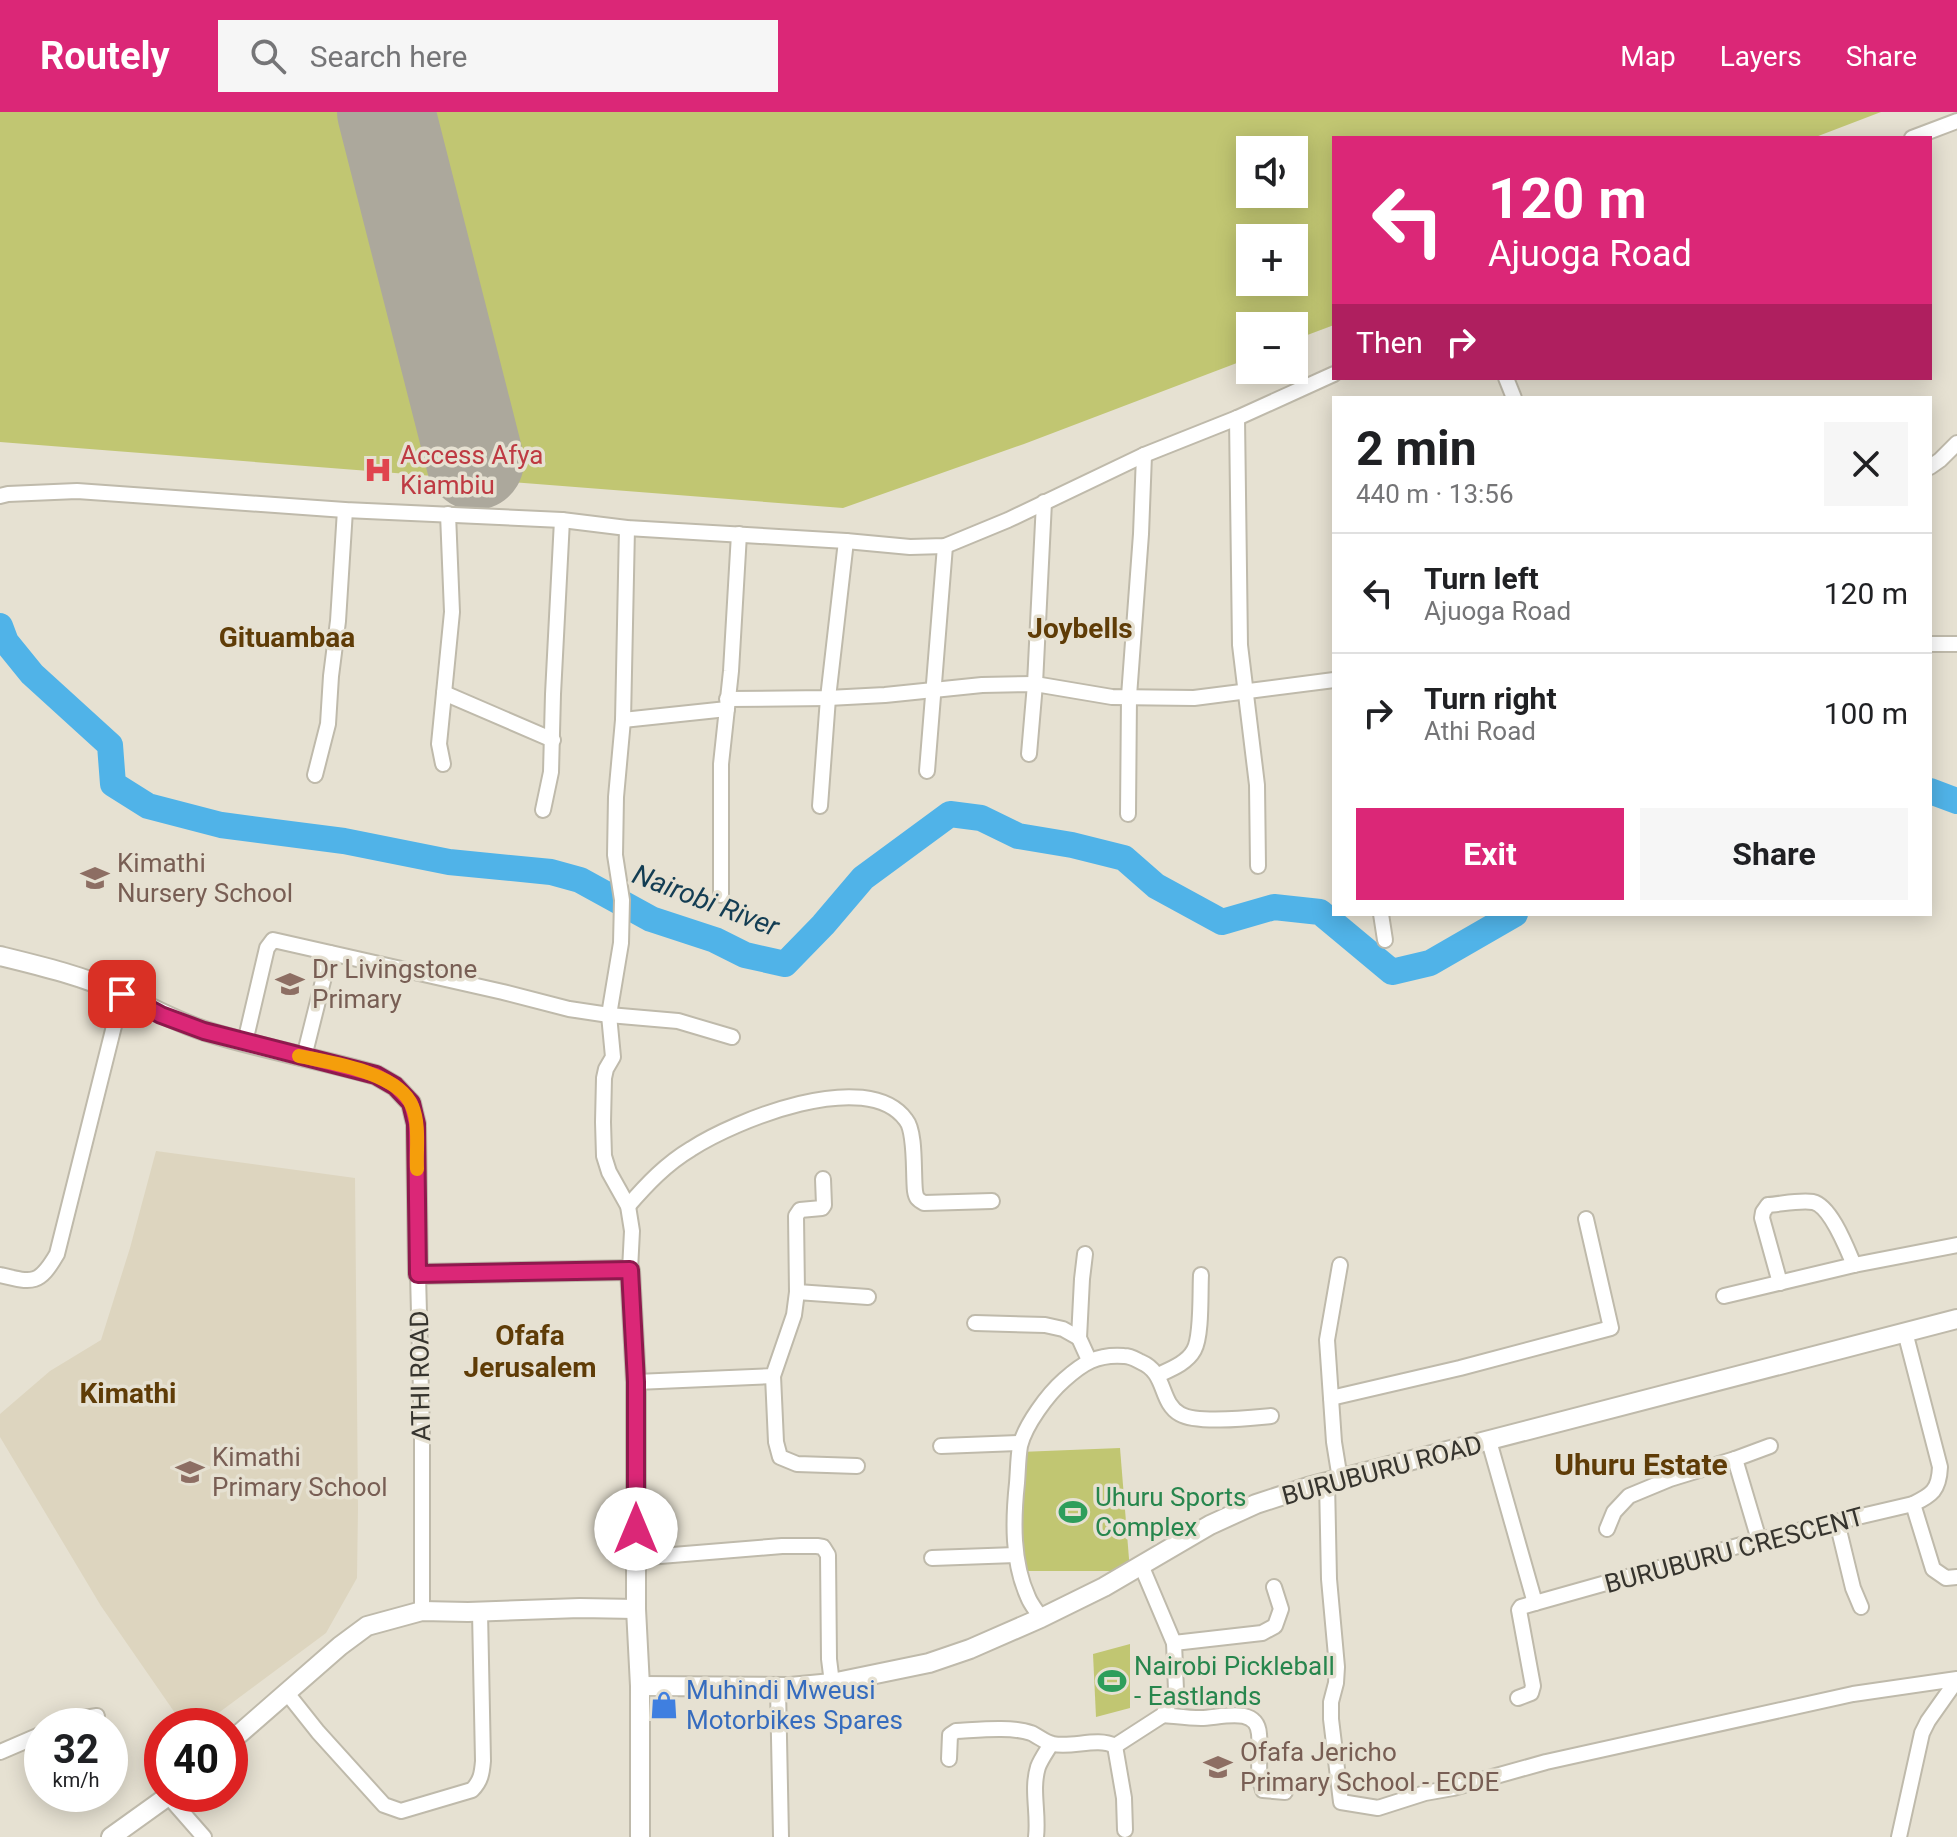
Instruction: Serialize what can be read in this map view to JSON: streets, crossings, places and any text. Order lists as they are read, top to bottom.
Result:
{
  "streets": {
    "street": ["ATHI ROAD", "BURUBURU ROAD", "BURUBURU CRESCENT"]
  },
  "districts": [
    "Joybells",
    "Gituambaa",
    "Ofafa Jerusalem",
    "Kimathi",
    "Uhuru Estate"
  ],
  "water": ["Nairobi River"],
  "places": {
    "hospital": ["Access Afya Kiambiu"],
    "school or university": [
      "Kimathi Nursery School",
      "Dr Livingstone Primary",
      "Kimathi Primary School",
      "Ofafa Jericho Primary School - ECDE"
    ],
    "sports": ["Uhuru Sports Complex", "Nairobi Pickleball - Eastlands"],
    "shop": ["Muhindi Mweusi Motorbikes Spares"]
  },
  "page": {
    "header": "Routely",
    "search": "Search here",
    "nav": ["Map", "Layers", "Share"],
    "map_buttons": ["+", "−"],
    "turn": ["120 m", "Ajuoga Road"],
    "then": "Then",
    "heading": ["2 min", "440 m · 13:56"],
    "list": [
      {
        "name": "Turn left",
        "note": "Ajuoga Road",
        "value": "120 m"
      },
      {
        "name": "Turn right",
        "note": "Athi Road",
        "value": "100 m"
      }
    ],
    "buttons": ["Exit", "Share"],
    "speed": "32 km/h",
    "limit": "40"
  }
}
